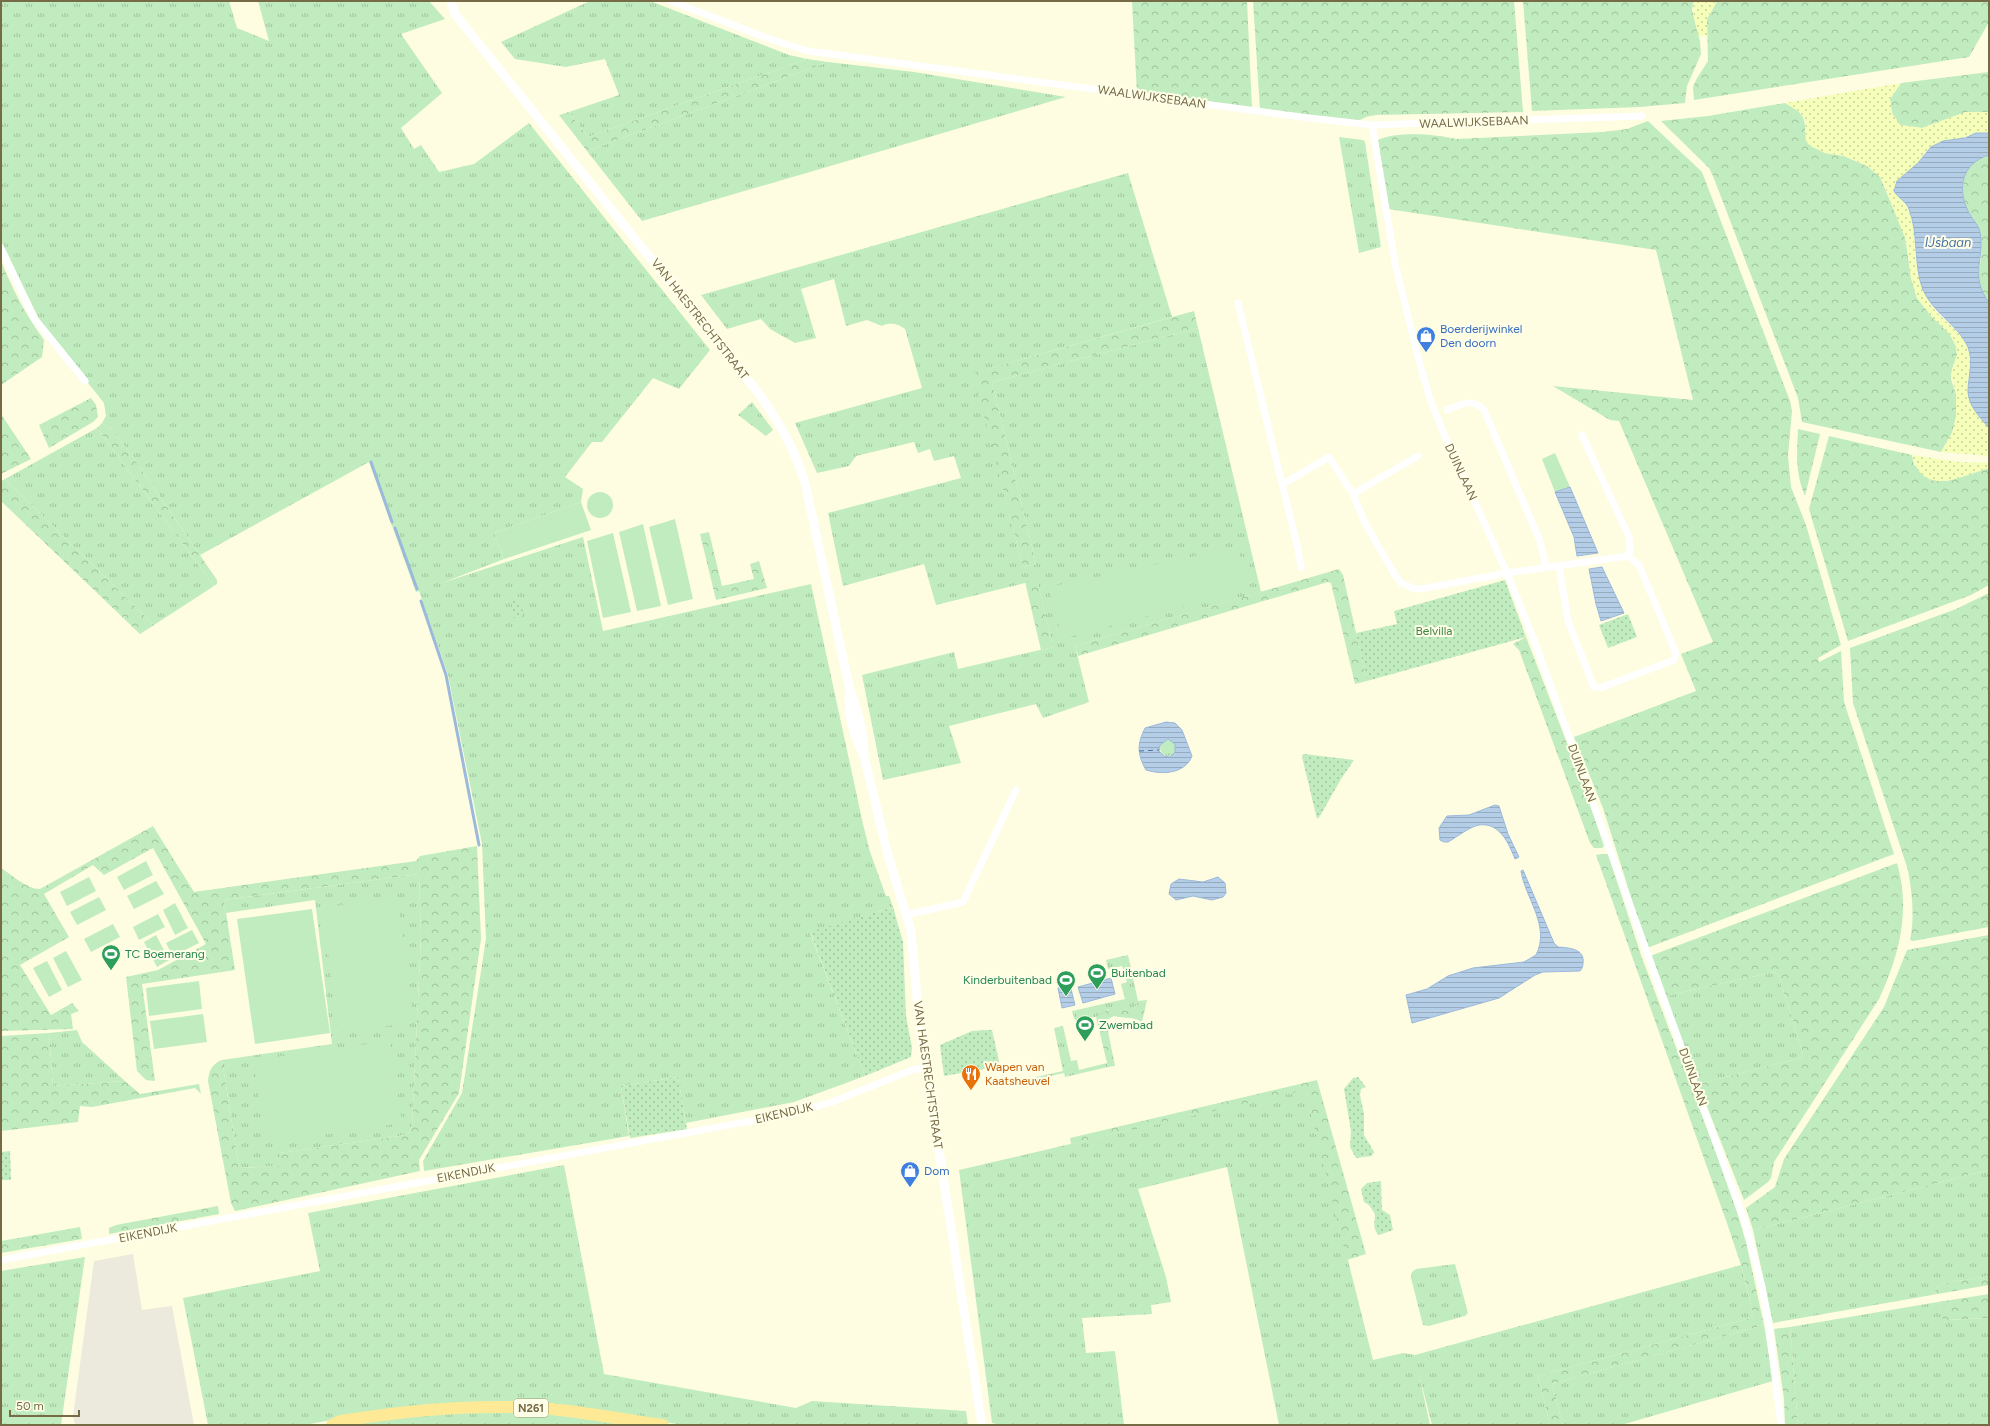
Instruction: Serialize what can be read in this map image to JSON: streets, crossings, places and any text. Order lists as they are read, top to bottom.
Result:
{
  "streets": {
    "highway": ["N261"],
    "street": [
      "WAALWIJKSEBAAN",
      "VAN HAESTRECHTSTRAAT",
      "DUINLAAN",
      "EIKENDIJK"
    ]
  },
  "crossings": [
    ["WAALWIJKSEBAAN", "DUINLAAN"],
    ["VAN HAESTRECHTSTRAAT", "EIKENDIJK"]
  ],
  "water": ["IJsbaan"],
  "parks": ["Belvilla"],
  "places": {
    "shop": ["Boerderijwinkel Den doorn", "Dom"],
    "sports": [
      "TC Boemerang",
      "Buitenbad",
      "Kinderbuitenbad",
      "Zwembad"
    ],
    "restaurant": ["Wapen van Kaatsheuvel"]
  },
  "scale_bar": "50 m"
}
